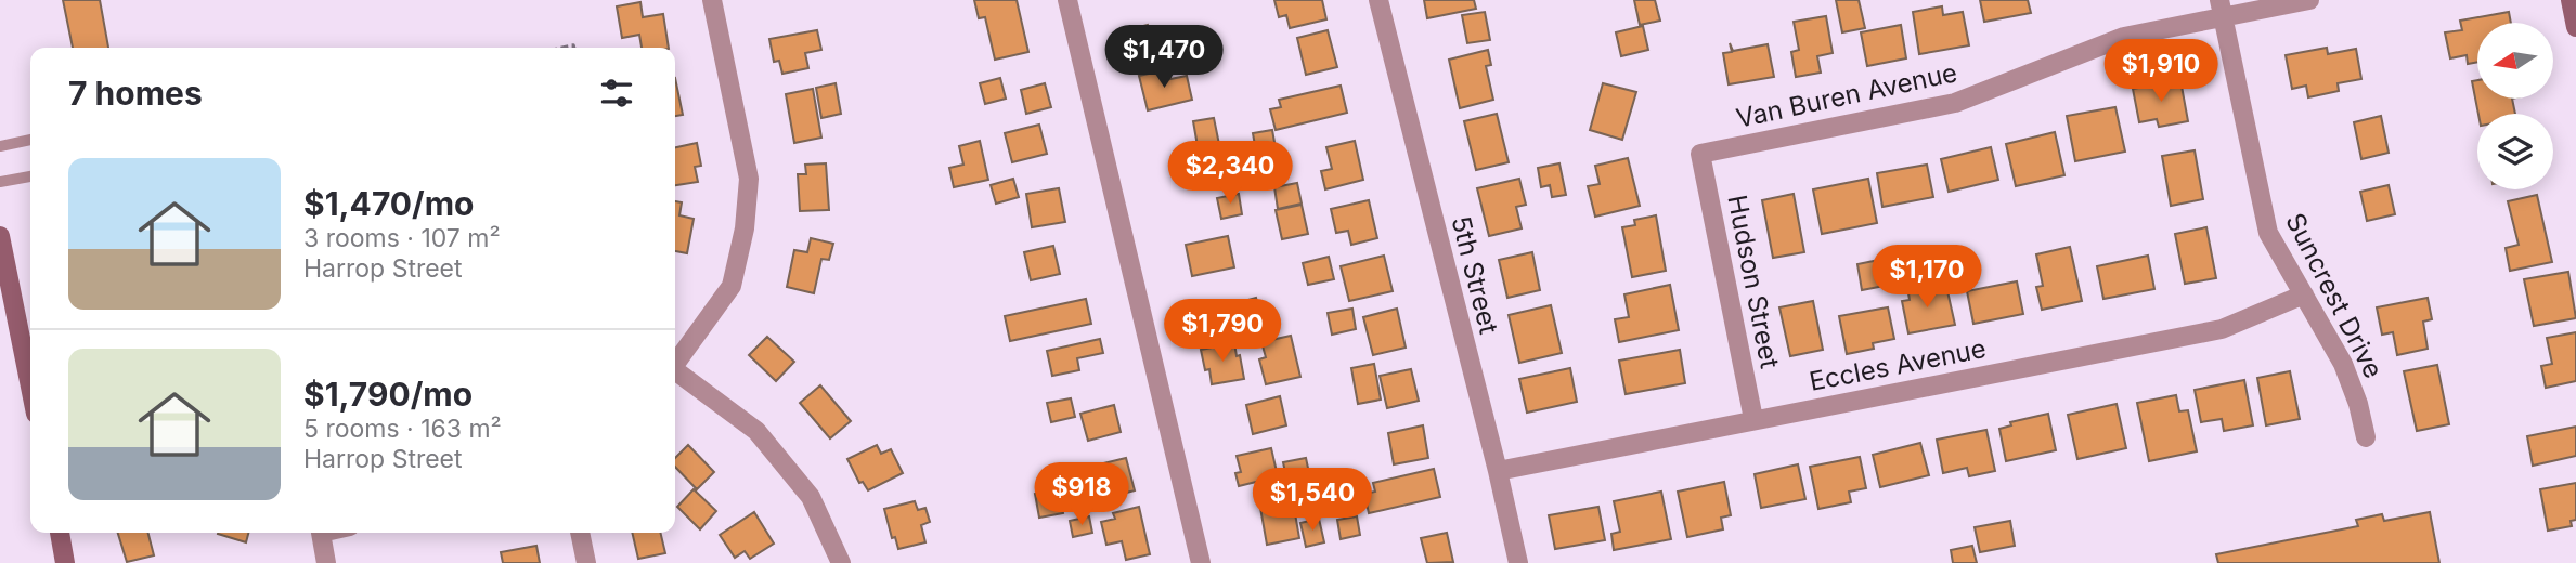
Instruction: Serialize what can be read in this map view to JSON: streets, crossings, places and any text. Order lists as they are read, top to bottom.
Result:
{
  "streets": {
    "street": [
      "Van Buren Avenue",
      "5th Street",
      "Hudson Street",
      "Suncrest Drive",
      "Eccles Avenue"
    ]
  },
  "crossings": [
    ["Van Buren Avenue", "Hudson Street"],
    ["Van Buren Avenue", "Suncrest Drive"],
    ["5th Street", "Eccles Avenue"],
    ["Hudson Street", "Eccles Avenue"],
    ["Suncrest Drive", "Eccles Avenue"]
  ],
  "north": "left",
  "page": {
    "price": [
      "$1,470",
      "$1,910",
      "$2,340",
      "$1,170",
      "$1,790",
      "$918",
      "$1,540"
    ],
    "heading": "7 homes",
    "list": [
      {
        "name": "$1,470/mo",
        "note": "3 rooms · 107 m² · Harrop Street"
      },
      {
        "name": "$1,790/mo",
        "note": "5 rooms · 163 m² · Harrop Street"
      }
    ]
  }
}
